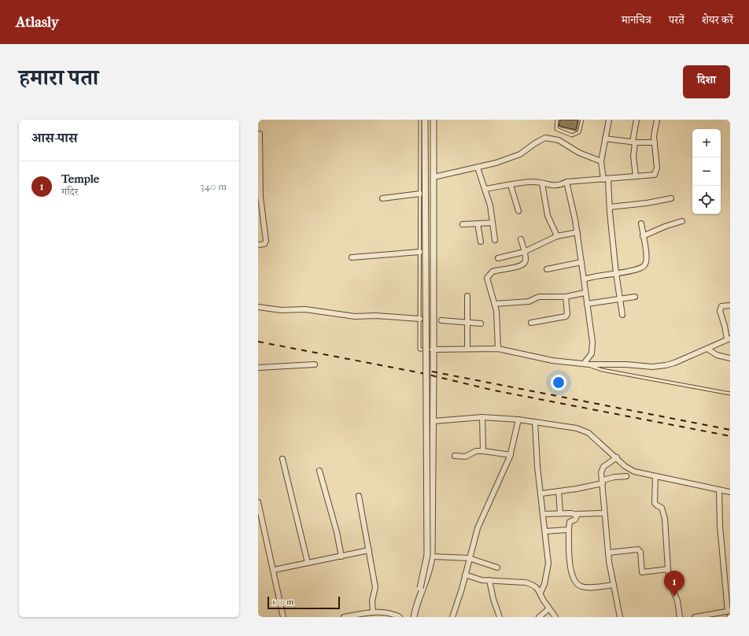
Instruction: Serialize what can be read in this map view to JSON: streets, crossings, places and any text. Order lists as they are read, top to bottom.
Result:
{
  "scale_bar": "100 m",
  "page": {
    "header": "Atlasly",
    "nav": ["मानचित्र", "परतें", "शेयर करें"],
    "title": "हमारा पता",
    "buttons": "दिशा",
    "heading": "आस-पास",
    "map_buttons": ["+", "−"],
    "list": [
      {
        "mark": "1",
        "name": "Temple",
        "note": "मंदिर",
        "value": "340 m"
      }
    ],
    "pins": "1",
    "scale": "100 m"
  }
}
